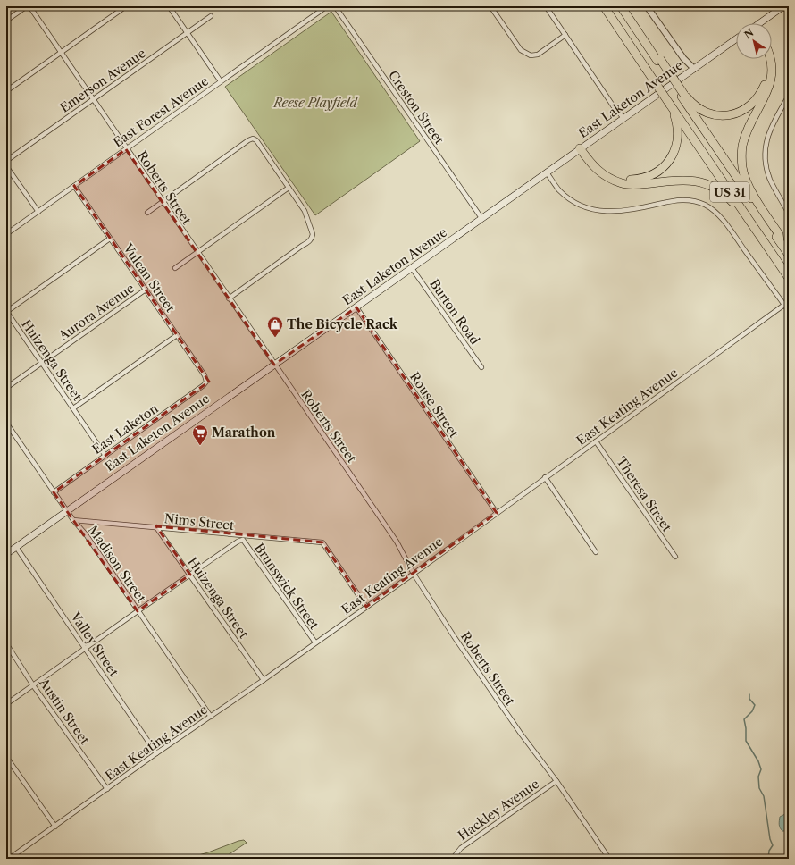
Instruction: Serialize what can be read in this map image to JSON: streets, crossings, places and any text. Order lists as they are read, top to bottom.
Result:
{
  "streets": {
    "highway": ["US 31"],
    "main road": ["East Laketon Avenue"],
    "street": [
      "Emerson Avenue",
      "Creston Street",
      "East Forest Avenue",
      "Roberts Street",
      "Vulcan Street",
      "Aurora Avenue",
      "Burton Road",
      "Huizenga Street",
      "Rouse Street",
      "East Keating Avenue",
      "East Laketon",
      "Theresa Street",
      "Nims Street",
      "Madison Street",
      "Brunswick Street",
      "Valley Street",
      "Austin Street",
      "Hackley Avenue"
    ]
  },
  "crossings": [
    ["Emerson Avenue", "Roberts Street"],
    ["East Laketon Avenue", "Creston Street"],
    ["East Laketon Avenue", "Roberts Street"],
    ["East Laketon Avenue", "Burton Road"],
    ["East Laketon Avenue", "Rouse Street"],
    ["East Laketon Avenue", "Madison Street"],
    ["East Laketon Avenue", "Valley Street"],
    ["East Forest Avenue", "Roberts Street"],
    ["East Forest Avenue", "Vulcan Street"],
    ["Roberts Street", "East Keating Avenue"],
    ["Roberts Street", "Hackley Avenue"],
    ["Vulcan Street", "Aurora Avenue"],
    ["Vulcan Street", "East Laketon"],
    ["Aurora Avenue", "Huizenga Street"],
    ["Huizenga Street", "East Keating Avenue"],
    ["Huizenga Street", "East Laketon"],
    ["Huizenga Street", "Nims Street"],
    ["Huizenga Street", "Brunswick Street"],
    ["Rouse Street", "East Keating Avenue"],
    ["East Keating Avenue", "Theresa Street"],
    ["East Keating Avenue", "Nims Street"],
    ["East Keating Avenue", "Madison Street"],
    ["East Keating Avenue", "Brunswick Street"],
    ["East Keating Avenue", "Valley Street"],
    ["East Keating Avenue", "Austin Street"],
    ["East Laketon", "Madison Street"],
    ["Nims Street", "Madison Street"]
  ],
  "parks": ["Reese Playfield"],
  "places": {
    "shop": ["The Bicycle Rack"],
    "supermarket": ["Marathon"]
  },
  "north": "top left"
}
